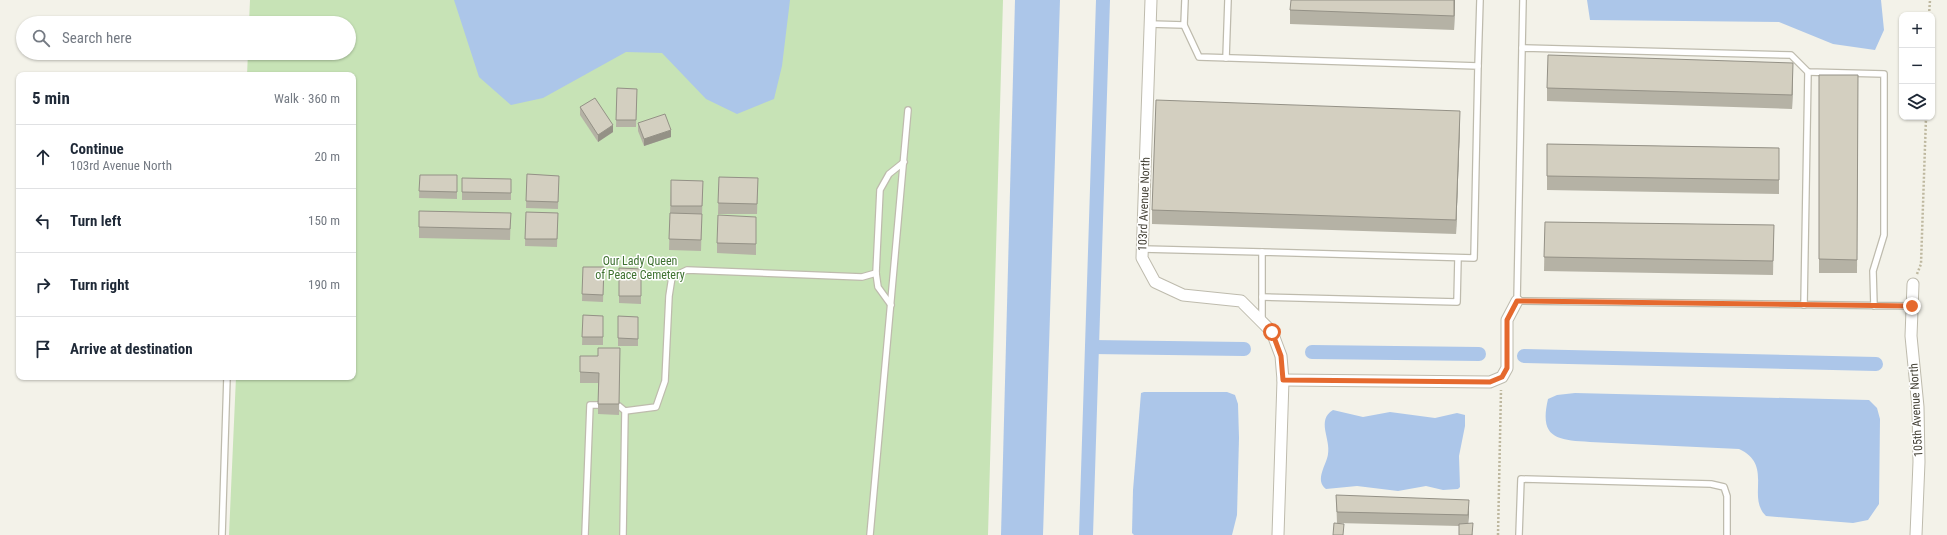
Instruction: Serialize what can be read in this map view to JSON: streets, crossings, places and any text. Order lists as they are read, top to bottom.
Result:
{
  "streets": {
    "street": ["103rd Avenue North", "105th Avenue North"]
  },
  "parks": ["Our Lady Queen of Peace Cemetery"],
  "page": {
    "map_buttons": ["+", "−"],
    "search": "Search here",
    "heading": ["5 min", "Walk · 360 m"],
    "list": [
      ["Continue", "103rd Avenue North", "20 m"],
      ["Turn left", "150 m"],
      ["Turn right", "190 m"],
      "Arrive at destination"
    ]
  }
}
